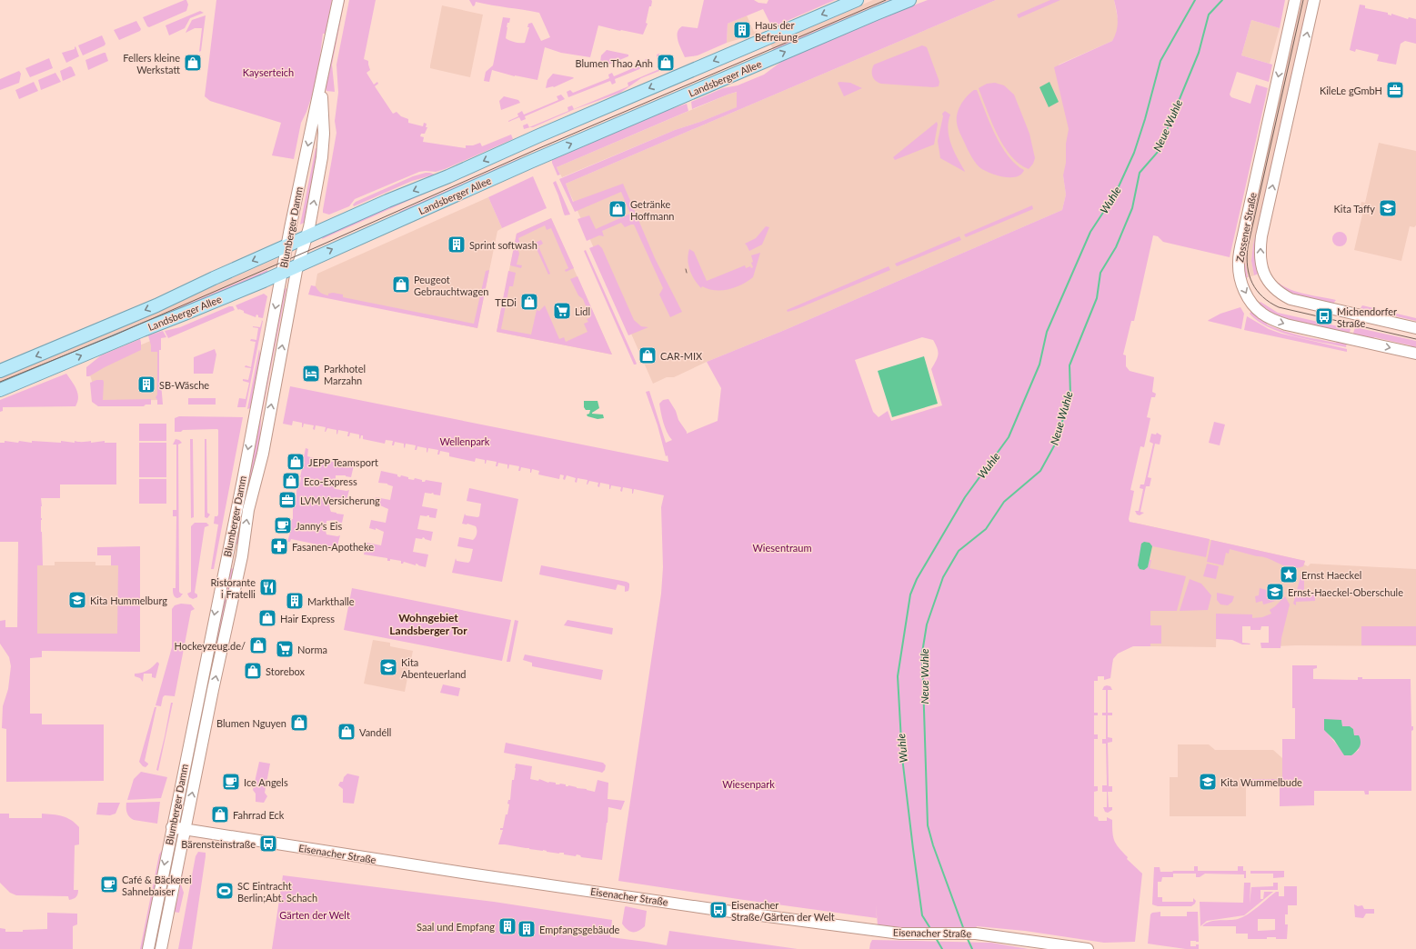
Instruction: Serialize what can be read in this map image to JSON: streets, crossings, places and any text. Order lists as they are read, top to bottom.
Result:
{
  "streets": {
    "main road": ["Landsberger Allee"],
    "street": ["Blumberger Damm", "Zossener Straße", "Eisenacher Straße"]
  },
  "crossings": [
    ["Landsberger Allee", "Blumberger Damm"],
    ["Blumberger Damm", "Eisenacher Straße"]
  ],
  "districts": ["Wohngebiet Landsberger Tor"],
  "water": ["Neue Wuhle", "Wuhle"],
  "parks": [
    "Kayserteich",
    "Wellenpark",
    "Wiesentraum",
    "Wiesenpark",
    "Gärten der Welt"
  ],
  "places": {
    "building": [
      "Haus der Befreiung",
      "Sprint softwash",
      "SB-Wäsche",
      "Markthalle",
      "Saal und Empfang",
      "Empfangsgebäude"
    ],
    "shop": [
      "Fellers kleine Werkstatt",
      "Blumen Thao Anh",
      "Getränke Hoffmann",
      "Peugeot Gebrauchtwagen",
      "TEDi",
      "CAR-MIX",
      "JEPP Teamsport",
      "Eco-Express",
      "Hair Express",
      "Hockeyzeug.de/",
      "Storebox",
      "Blumen Nguyen",
      "Vandéll",
      "Fahrrad Eck"
    ],
    "office": ["KileLe gGmbH", "LVM Versicherung"],
    "school or university": [
      "Kita Taffy",
      "Ernst-Haeckel-Oberschule",
      "Kita Hummelburg",
      "Kita Abenteuerland",
      "Kita Wummelbude"
    ],
    "supermarket": ["Lidl", "Norma"],
    "bus stop": ["Michendorfer Straße", "Bärensteinstraße", "Eisenacher Straße/Gärten der Welt"],
    "hotel": ["Parkhotel Marzahn"],
    "cafe": ["Janny's Eis", "Ice Angels", "Café & Bäckerei Sahnebaiser"],
    "pharmacy": ["Fasanen-Apotheke"],
    "place": ["Ernst Haeckel"],
    "restaurant": ["Ristorante i Fratelli"],
    "sports": ["SC Eintracht Berlin;Abt. Schach"]
  }
}
